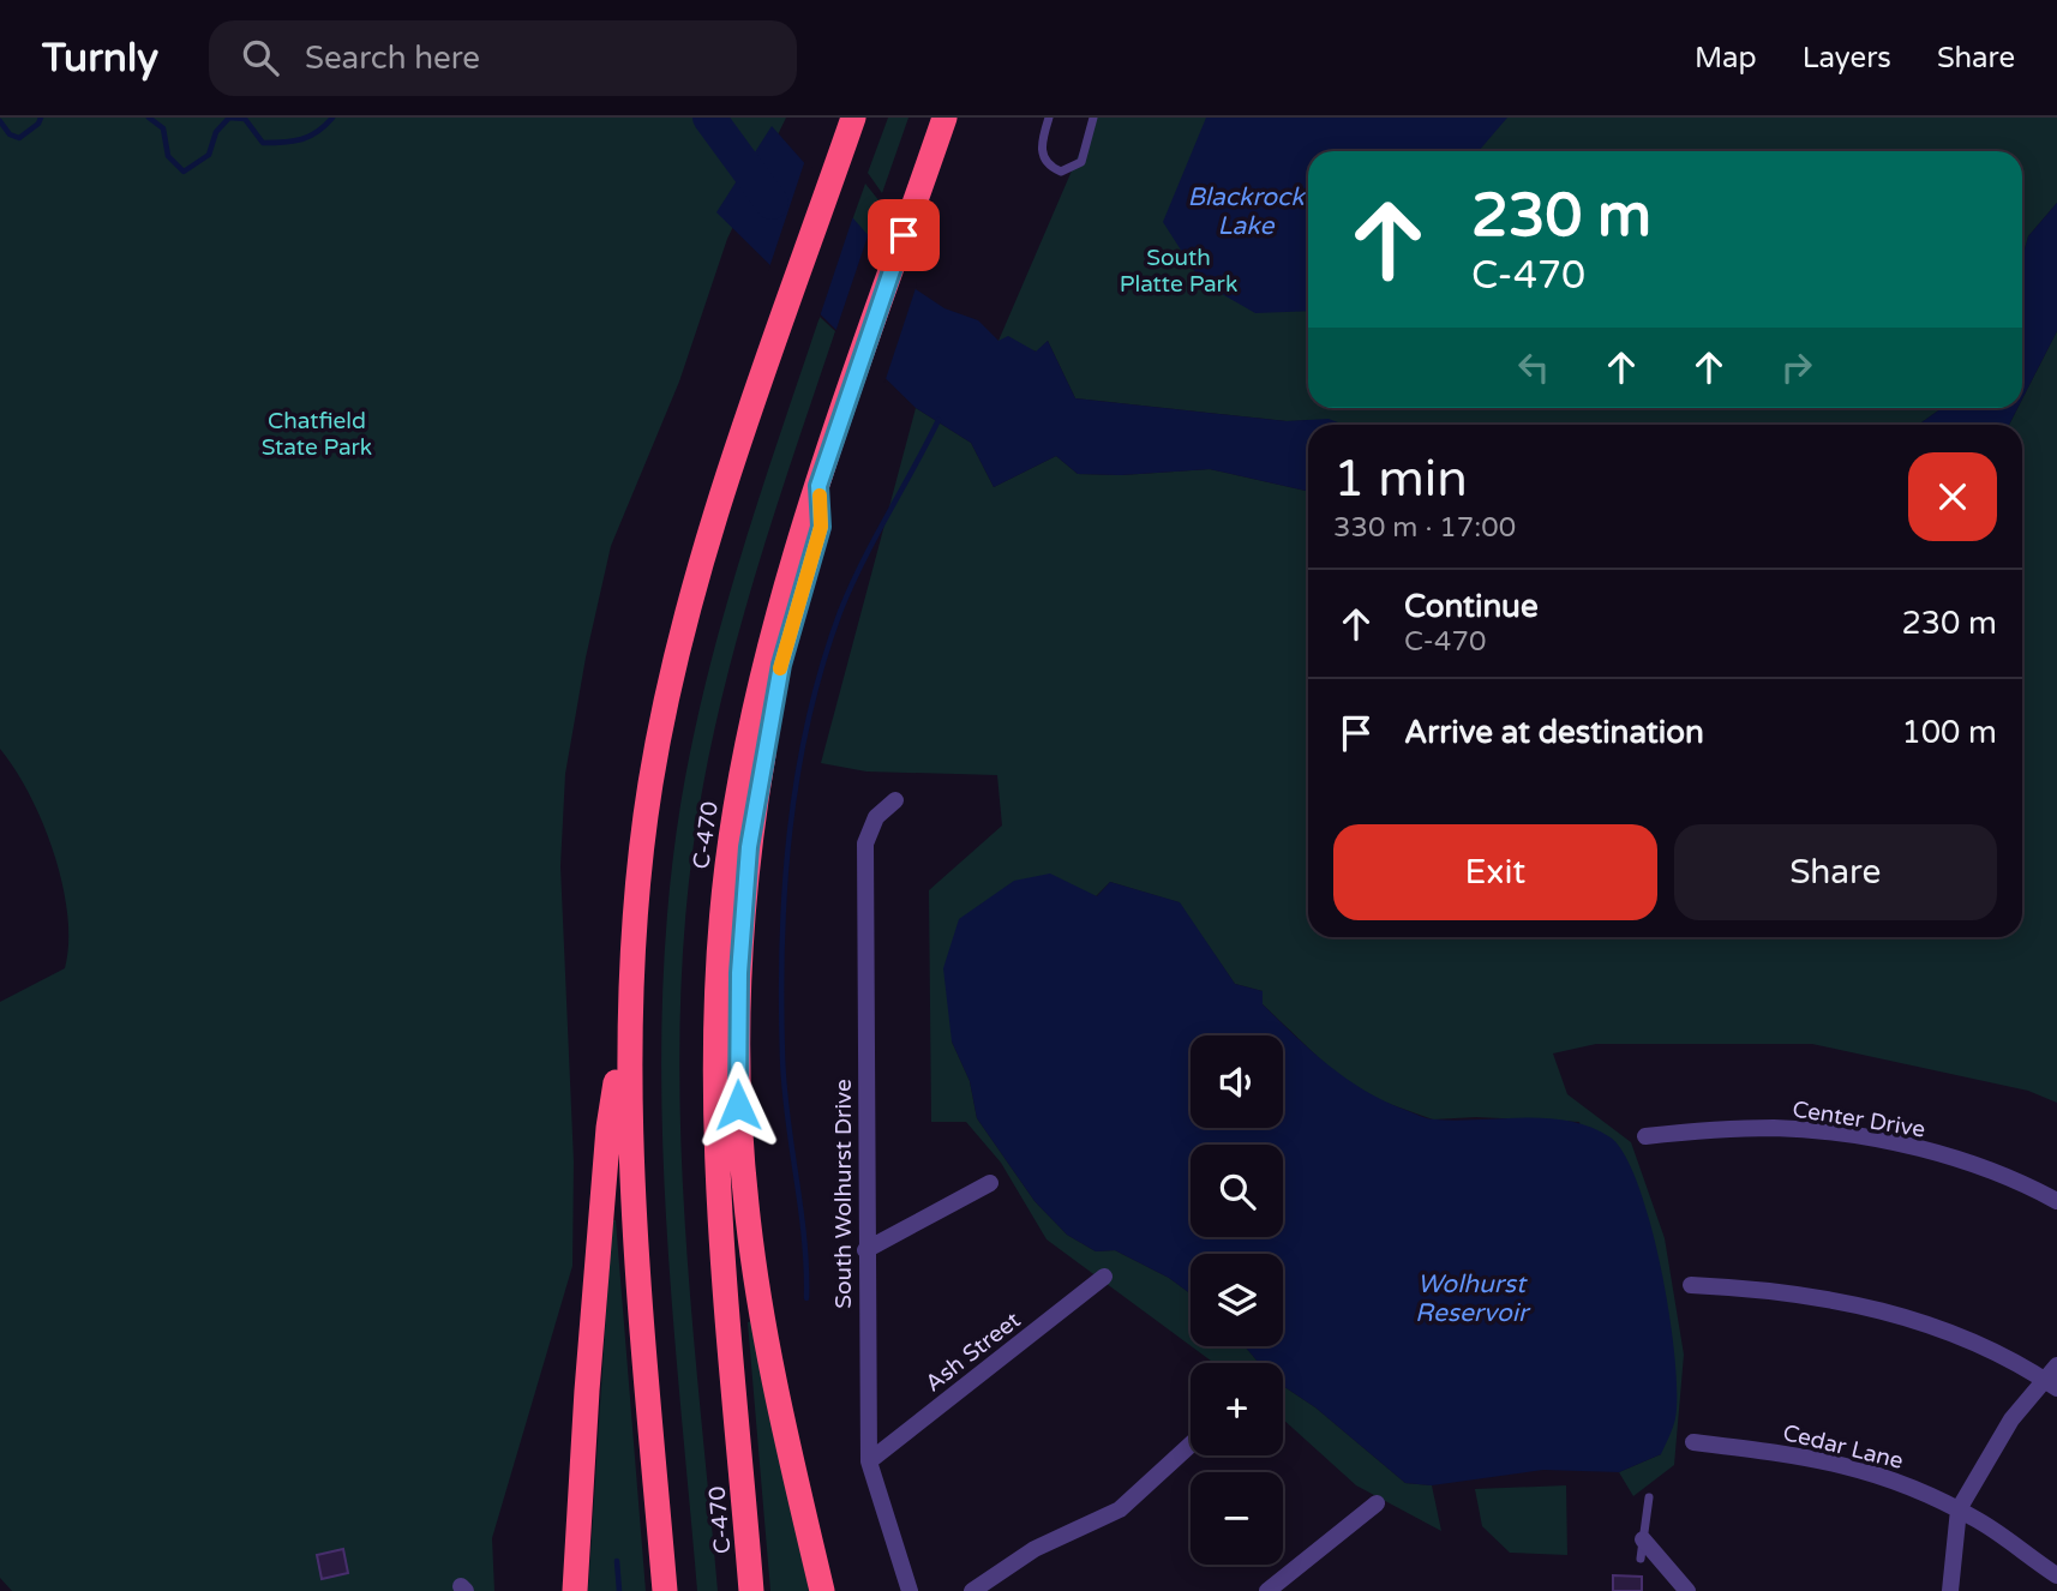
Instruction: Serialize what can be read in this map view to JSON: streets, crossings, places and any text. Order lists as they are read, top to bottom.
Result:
{
  "streets": {
    "highway": ["C-470"],
    "street": [
      "Center Drive",
      "South Wolhurst Drive",
      "Ash Street",
      "Cedar Lane"
    ]
  },
  "crossings": [
    ["South Wolhurst Drive", "Ash Street"]
  ],
  "water": ["Blackrock Lake", "Wolhurst Reservoir"],
  "parks": ["South Platte Park", "Chatfield State Park"],
  "page": {
    "header": "Turnly",
    "search": "Search here",
    "nav": ["Map", "Layers", "Share"],
    "turn": ["230 m", "C-470"],
    "heading": ["1 min", "330 m · 17:00"],
    "list": [
      {
        "name": "Continue",
        "note": "C-470",
        "value": "230 m"
      },
      {
        "name": "Arrive at destination",
        "value": "100 m"
      }
    ],
    "buttons": ["Exit", "Share"],
    "map_buttons": ["+", "−"]
  }
}
